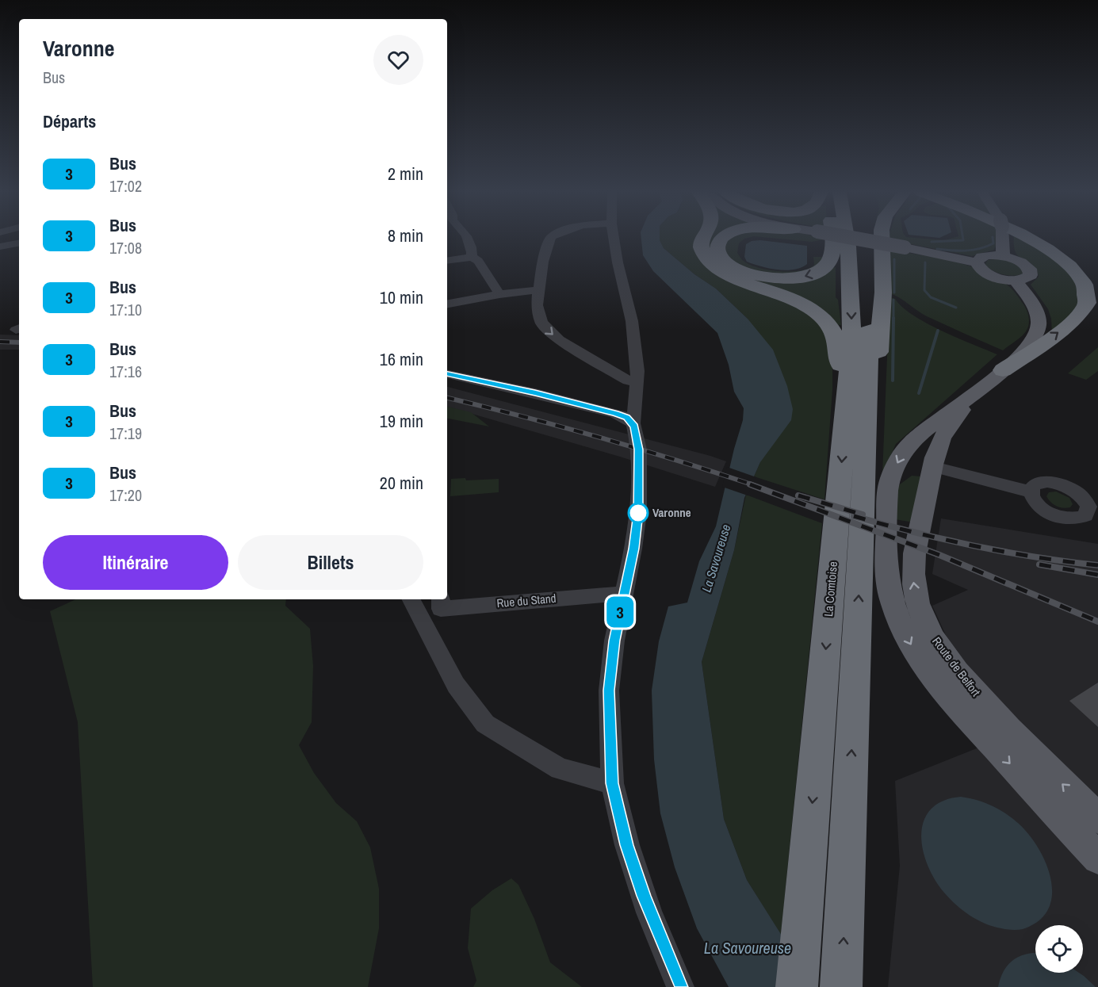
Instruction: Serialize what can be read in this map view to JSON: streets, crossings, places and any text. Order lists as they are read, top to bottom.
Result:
{
  "streets": {
    "highway": ["La Comtoise"],
    "main road": ["Route de Belfort"],
    "street": ["Rue du Stand"]
  },
  "water": ["La Savoureuse"],
  "places": ["Varonne"],
  "lines": ["bus line 3"],
  "page": {
    "on_map": "3",
    "heading": [
      ["Varonne", "Bus"],
      "Départs"
    ],
    "list": [
      {
        "mark": "3",
        "name": "Bus",
        "note": "17:02",
        "value": "2 min"
      },
      {
        "mark": "3",
        "name": "Bus",
        "note": "17:08",
        "value": "8 min"
      },
      {
        "mark": "3",
        "name": "Bus",
        "note": "17:10",
        "value": "10 min"
      },
      {
        "mark": "3",
        "name": "Bus",
        "note": "17:16",
        "value": "16 min"
      },
      {
        "mark": "3",
        "name": "Bus",
        "note": "17:19",
        "value": "19 min"
      },
      {
        "mark": "3",
        "name": "Bus",
        "note": "17:20",
        "value": "20 min"
      }
    ],
    "buttons": ["Itinéraire", "Billets"]
  }
}
